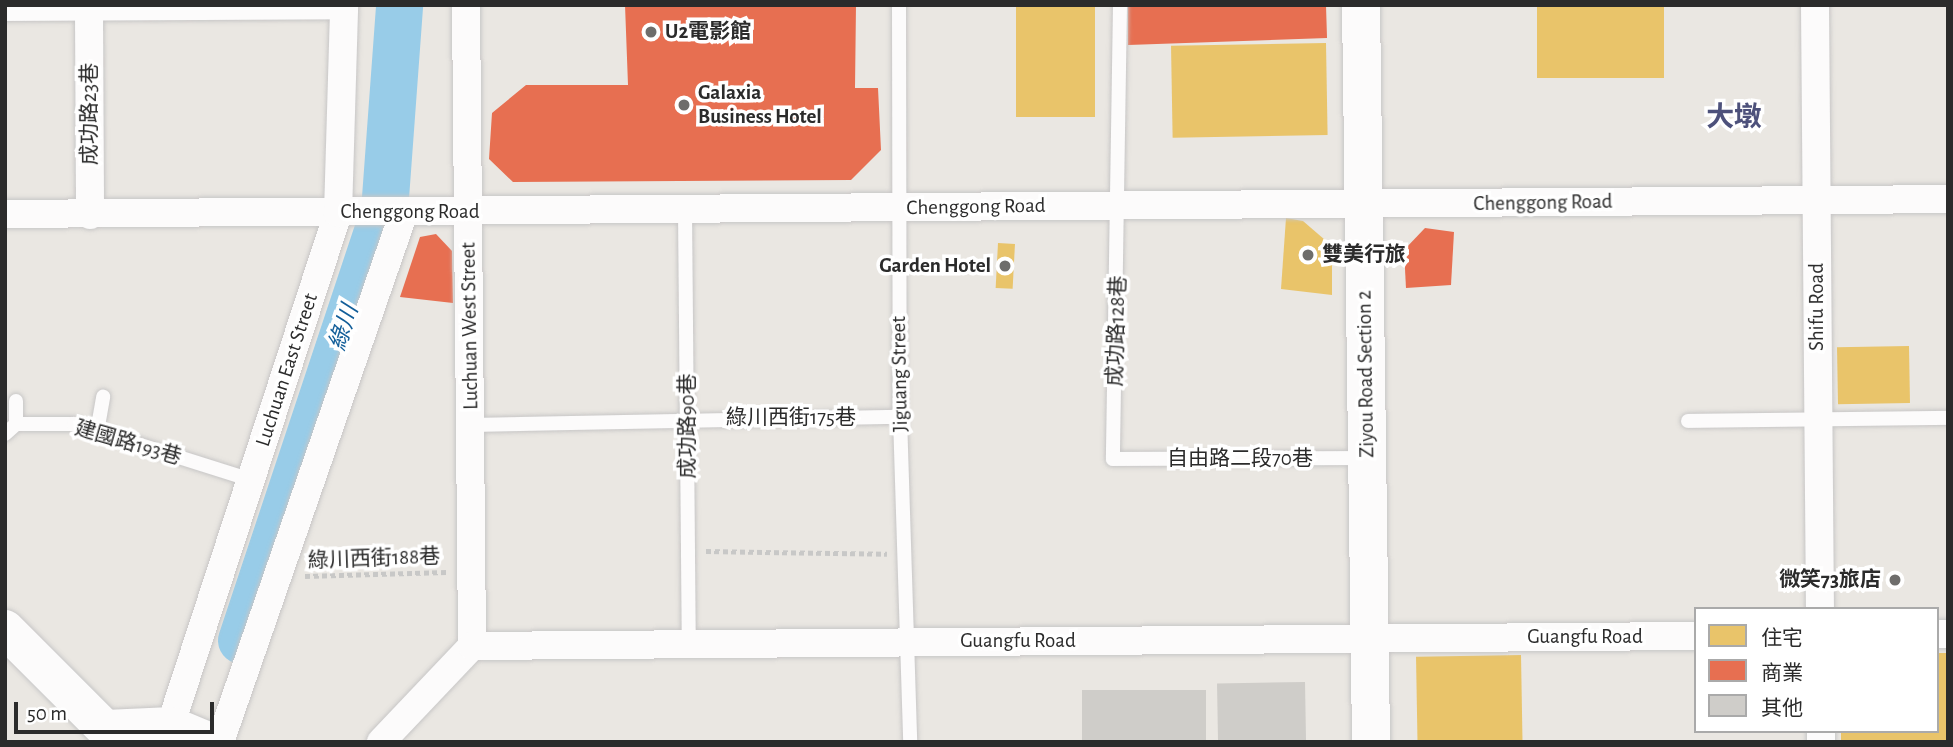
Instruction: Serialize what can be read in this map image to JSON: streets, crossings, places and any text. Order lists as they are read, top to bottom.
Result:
{
  "streets": {
    "main road": ["Ziyou Road Section 2"],
    "street": [
      "成功路23巷",
      "Chenggong Road",
      "Shifu Road",
      "Luchuan West Street",
      "Luchuan East Street",
      "Guangfu Road"
    ],
    "lane": [
      "成功路128巷",
      "Jiguang Street",
      "綠川西街175巷",
      "成功路90巷",
      "建國路193巷",
      "自由路二段70巷"
    ],
    "path": ["綠川西街188巷"]
  },
  "crossings": [
    ["成功路23巷", "Chenggong Road"],
    ["Chenggong Road", "Shifu Road"],
    ["Chenggong Road", "Luchuan West Street"],
    ["Chenggong Road", "成功路128巷"],
    ["Chenggong Road", "Luchuan East Street"],
    ["Chenggong Road", "Jiguang Street"],
    ["Chenggong Road", "Ziyou Road Section 2"],
    ["Chenggong Road", "成功路90巷"],
    ["Luchuan West Street", "綠川西街175巷"],
    ["Luchuan West Street", "綠川西街188巷"],
    ["Luchuan West Street", "Guangfu Road"],
    ["成功路128巷", "自由路二段70巷"],
    ["Luchuan East Street", "建國路193巷"],
    ["Jiguang Street", "綠川西街175巷"],
    ["Jiguang Street", "Guangfu Road"],
    ["Ziyou Road Section 2", "自由路二段70巷"],
    ["Ziyou Road Section 2", "Guangfu Road"],
    ["綠川西街175巷", "成功路90巷"],
    ["成功路90巷", "Guangfu Road"]
  ],
  "districts": ["大墩"],
  "water": ["綠川"],
  "places": [
    "U2電影館",
    "Galaxia Business Hotel",
    "雙美行旅",
    "Garden Hotel",
    "微笑73旅店"
  ],
  "legend": ["住宅", "商業", "其他"],
  "scale_bar": "50 m"
}
